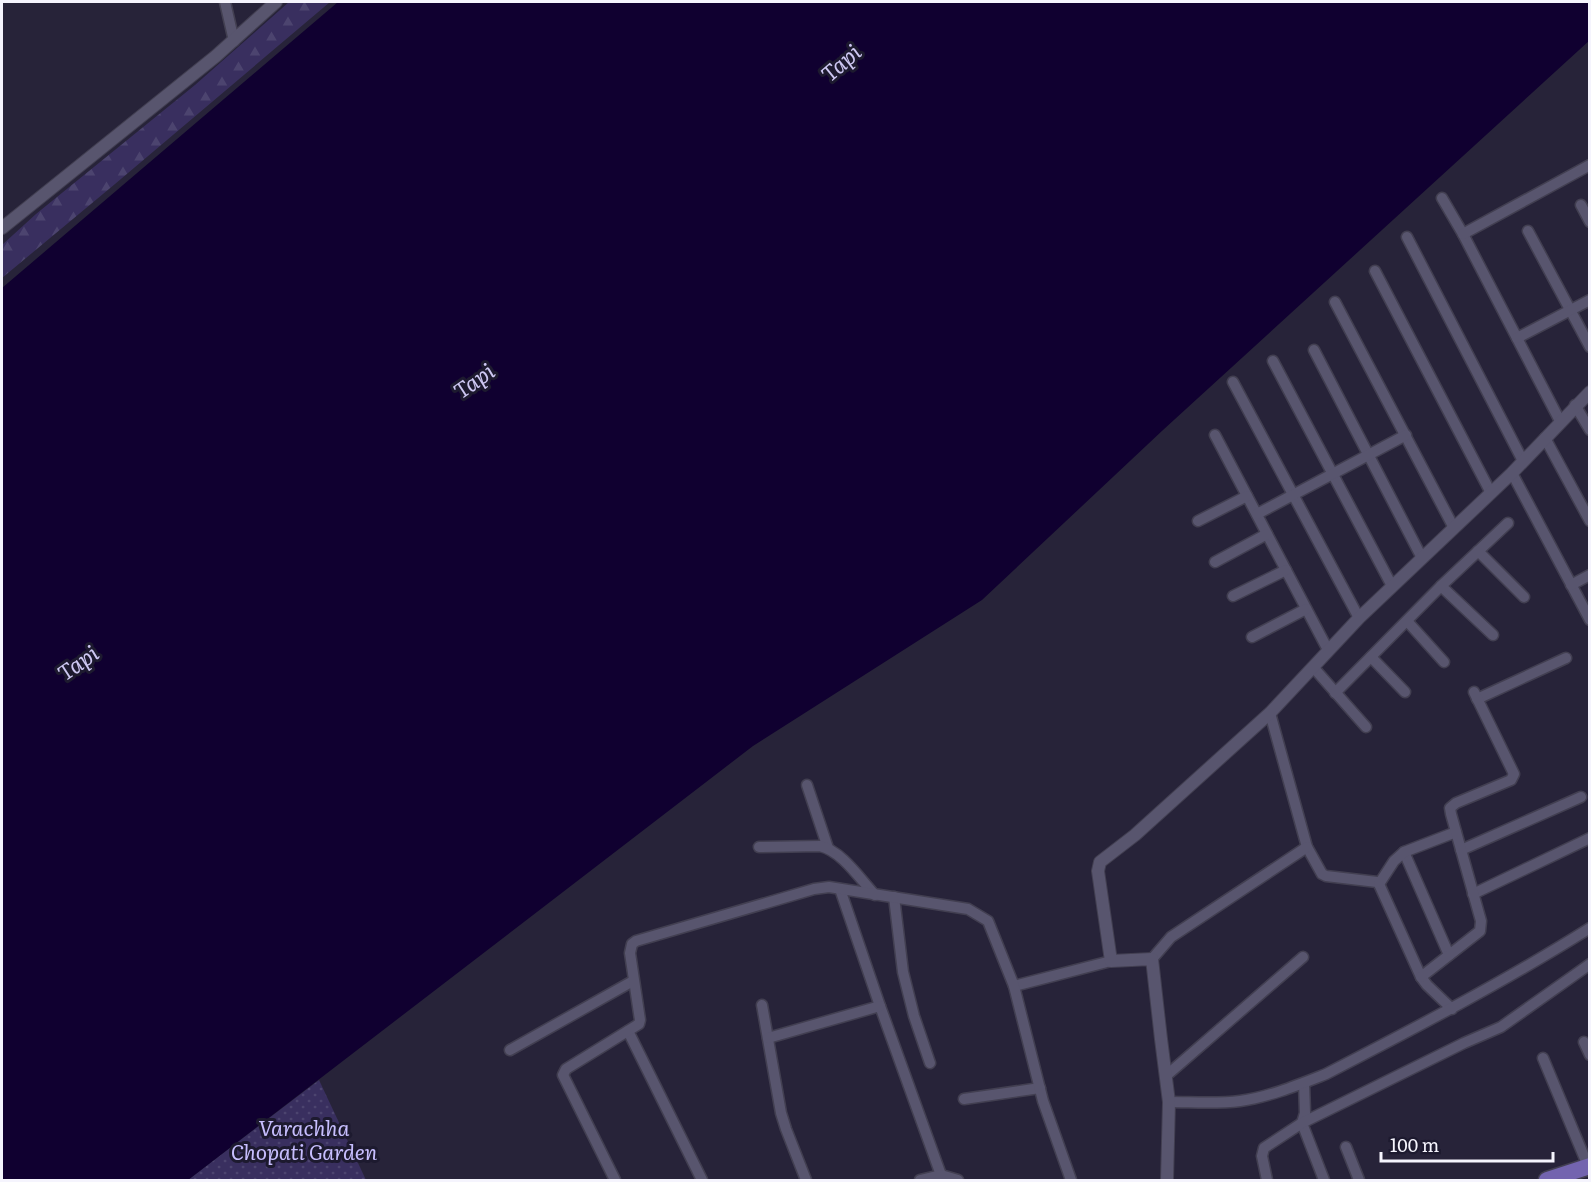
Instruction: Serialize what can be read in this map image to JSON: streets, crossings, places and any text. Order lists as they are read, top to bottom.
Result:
{
  "water": ["Tapi"],
  "parks": ["Varachha Chopati Garden"],
  "scale_bar": "100 m"
}
